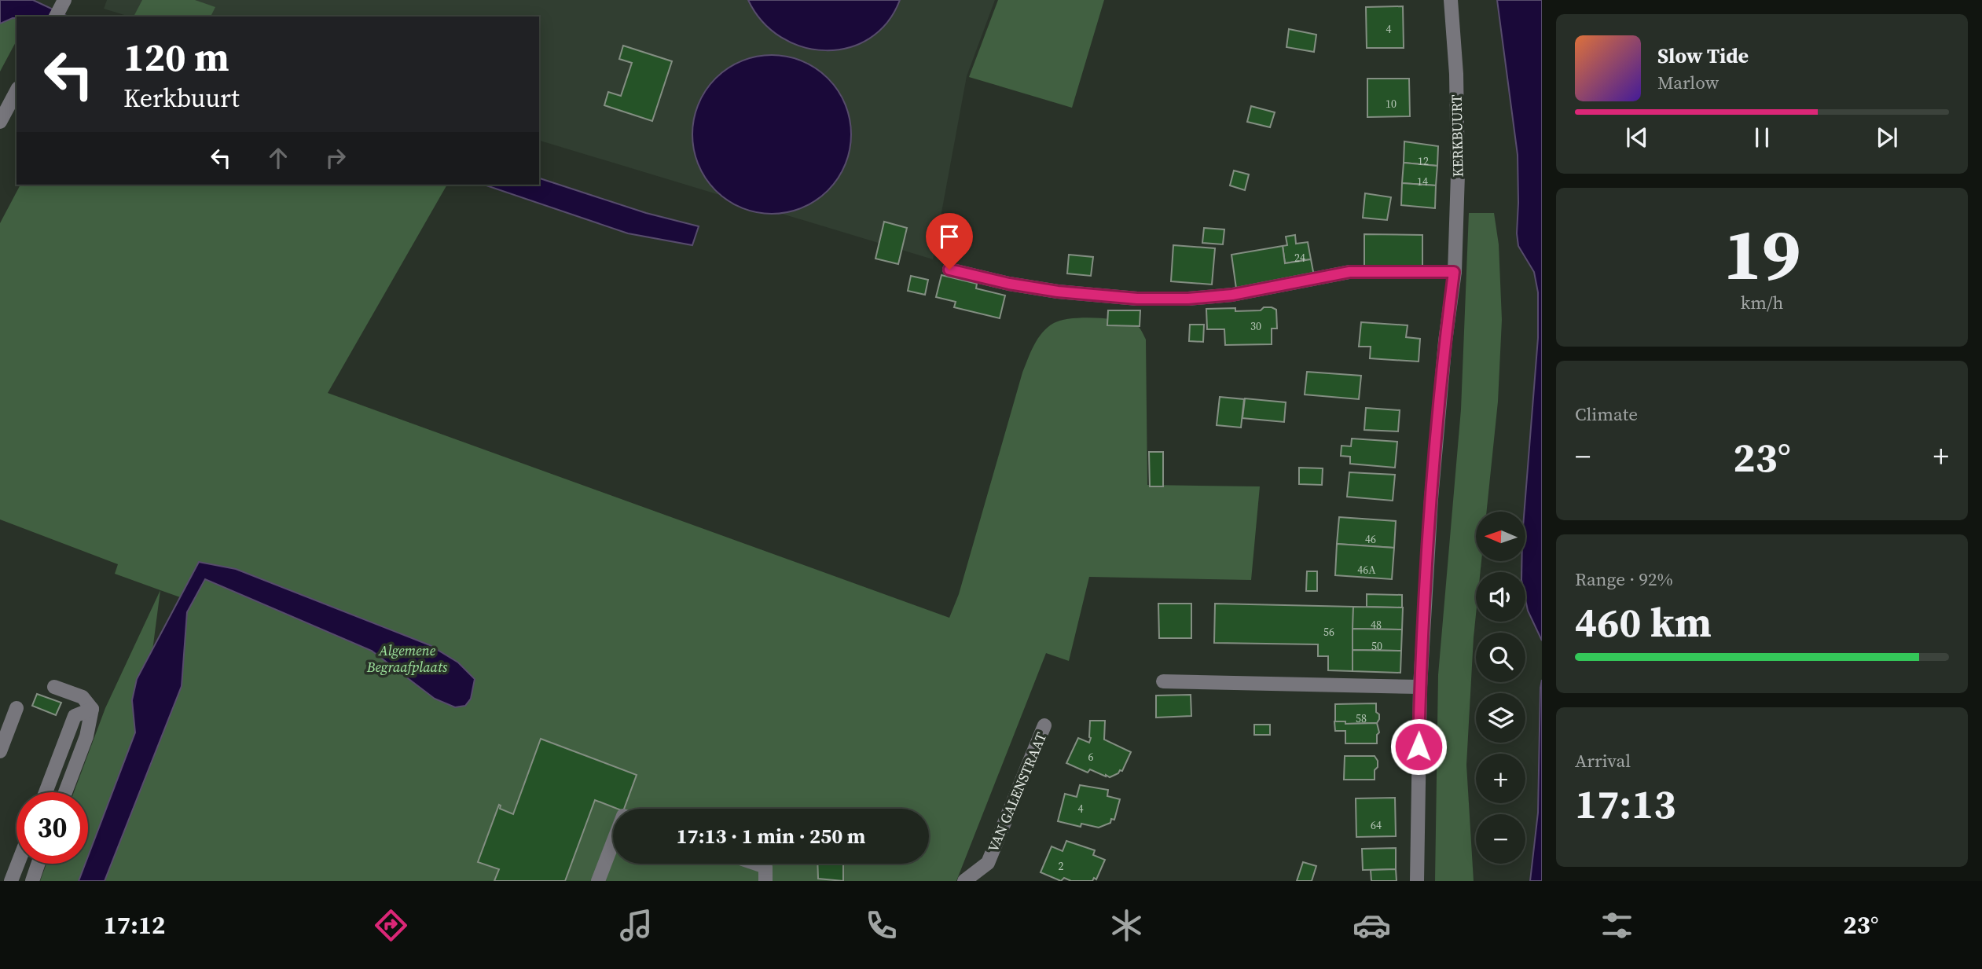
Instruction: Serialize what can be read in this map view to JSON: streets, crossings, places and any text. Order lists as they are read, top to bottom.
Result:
{
  "streets": {
    "street": ["KERKBUURT", "VAN GALENSTRAAT"]
  },
  "parks": ["Algemene Begraafplaats"],
  "house_numbers": [
    "4",
    "10",
    "12",
    "14",
    "24",
    "30",
    "46",
    "46A",
    "48",
    "56",
    "50",
    "58",
    "6",
    "4",
    "64",
    "2"
  ],
  "north": "left",
  "page": {
    "turn": ["120 m", "Kerkbuurt"],
    "song": ["Slow Tide", "Marlow"],
    "tile": [
      ["19", "km/h"],
      "Climate",
      ["Range · 92%", "460 km"],
      ["Arrival", "17:13"]
    ],
    "heat": ["−", "23°", "+"],
    "map_buttons": ["+", "−"],
    "limit": "30",
    "trip": "17:13 · 1 min · 250 m",
    "tabs": ["17:12", "23°"]
  }
}
